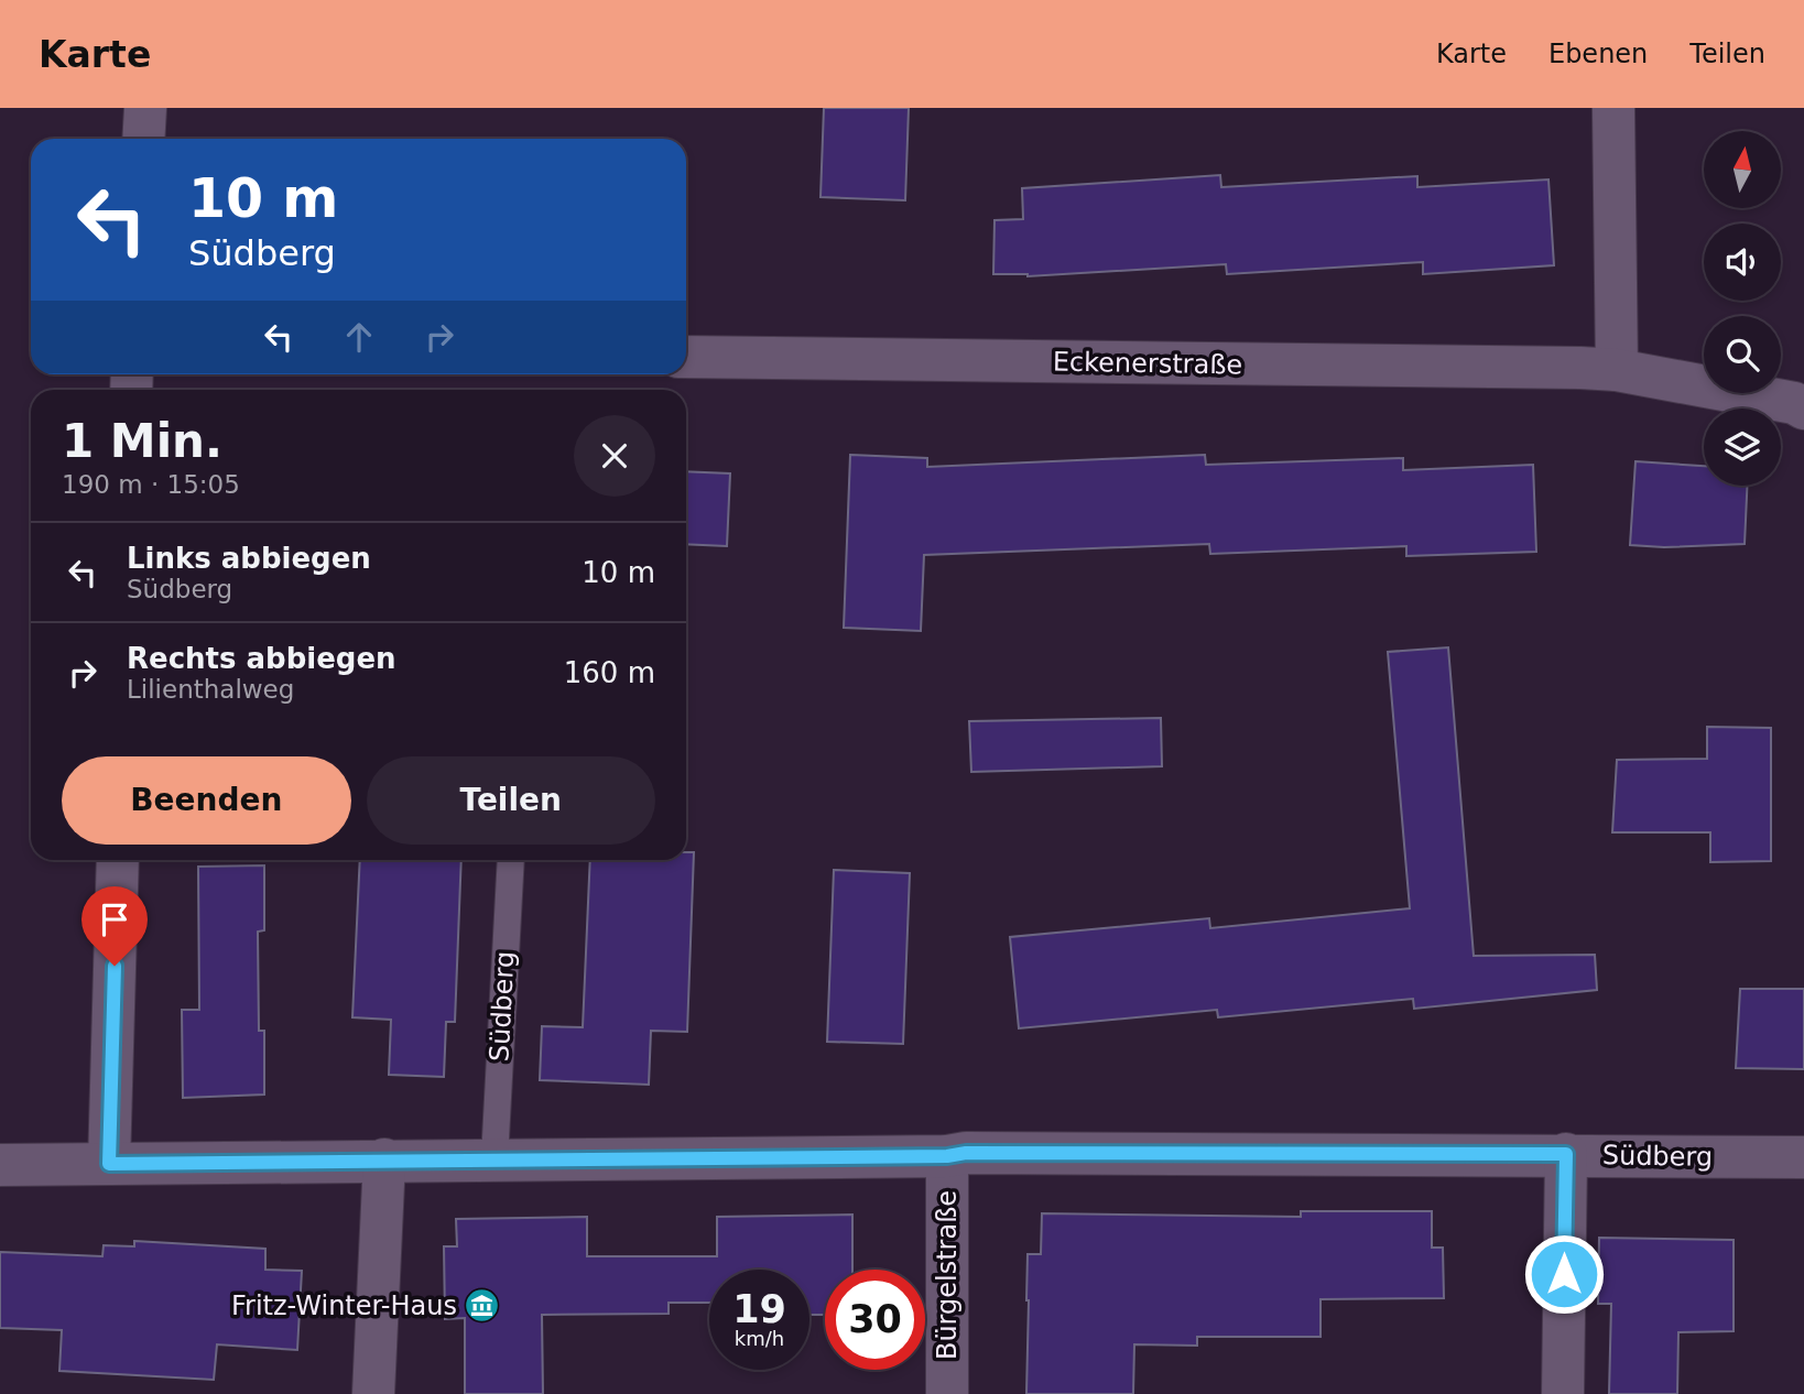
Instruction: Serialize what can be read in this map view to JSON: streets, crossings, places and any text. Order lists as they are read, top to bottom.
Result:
{
  "streets": {
    "street": ["Eckenerstraße", "Südberg", "Bürgelstraße"]
  },
  "crossings": [
    ["Südberg", "Bürgelstraße"]
  ],
  "places": {
    "museum": ["Fritz-Winter-Haus"]
  },
  "north": "top",
  "page": {
    "header": "Karte",
    "nav": ["Karte", "Ebenen", "Teilen"],
    "turn": ["10 m", "Südberg"],
    "heading": ["1 Min.", "190 m · 15:05"],
    "list": [
      {
        "name": "Links abbiegen",
        "note": "Südberg",
        "value": "10 m"
      },
      {
        "name": "Rechts abbiegen",
        "note": "Lilienthalweg",
        "value": "160 m"
      }
    ],
    "buttons": ["Beenden", "Teilen"],
    "speed": "19 km/h",
    "limit": "30"
  }
}
